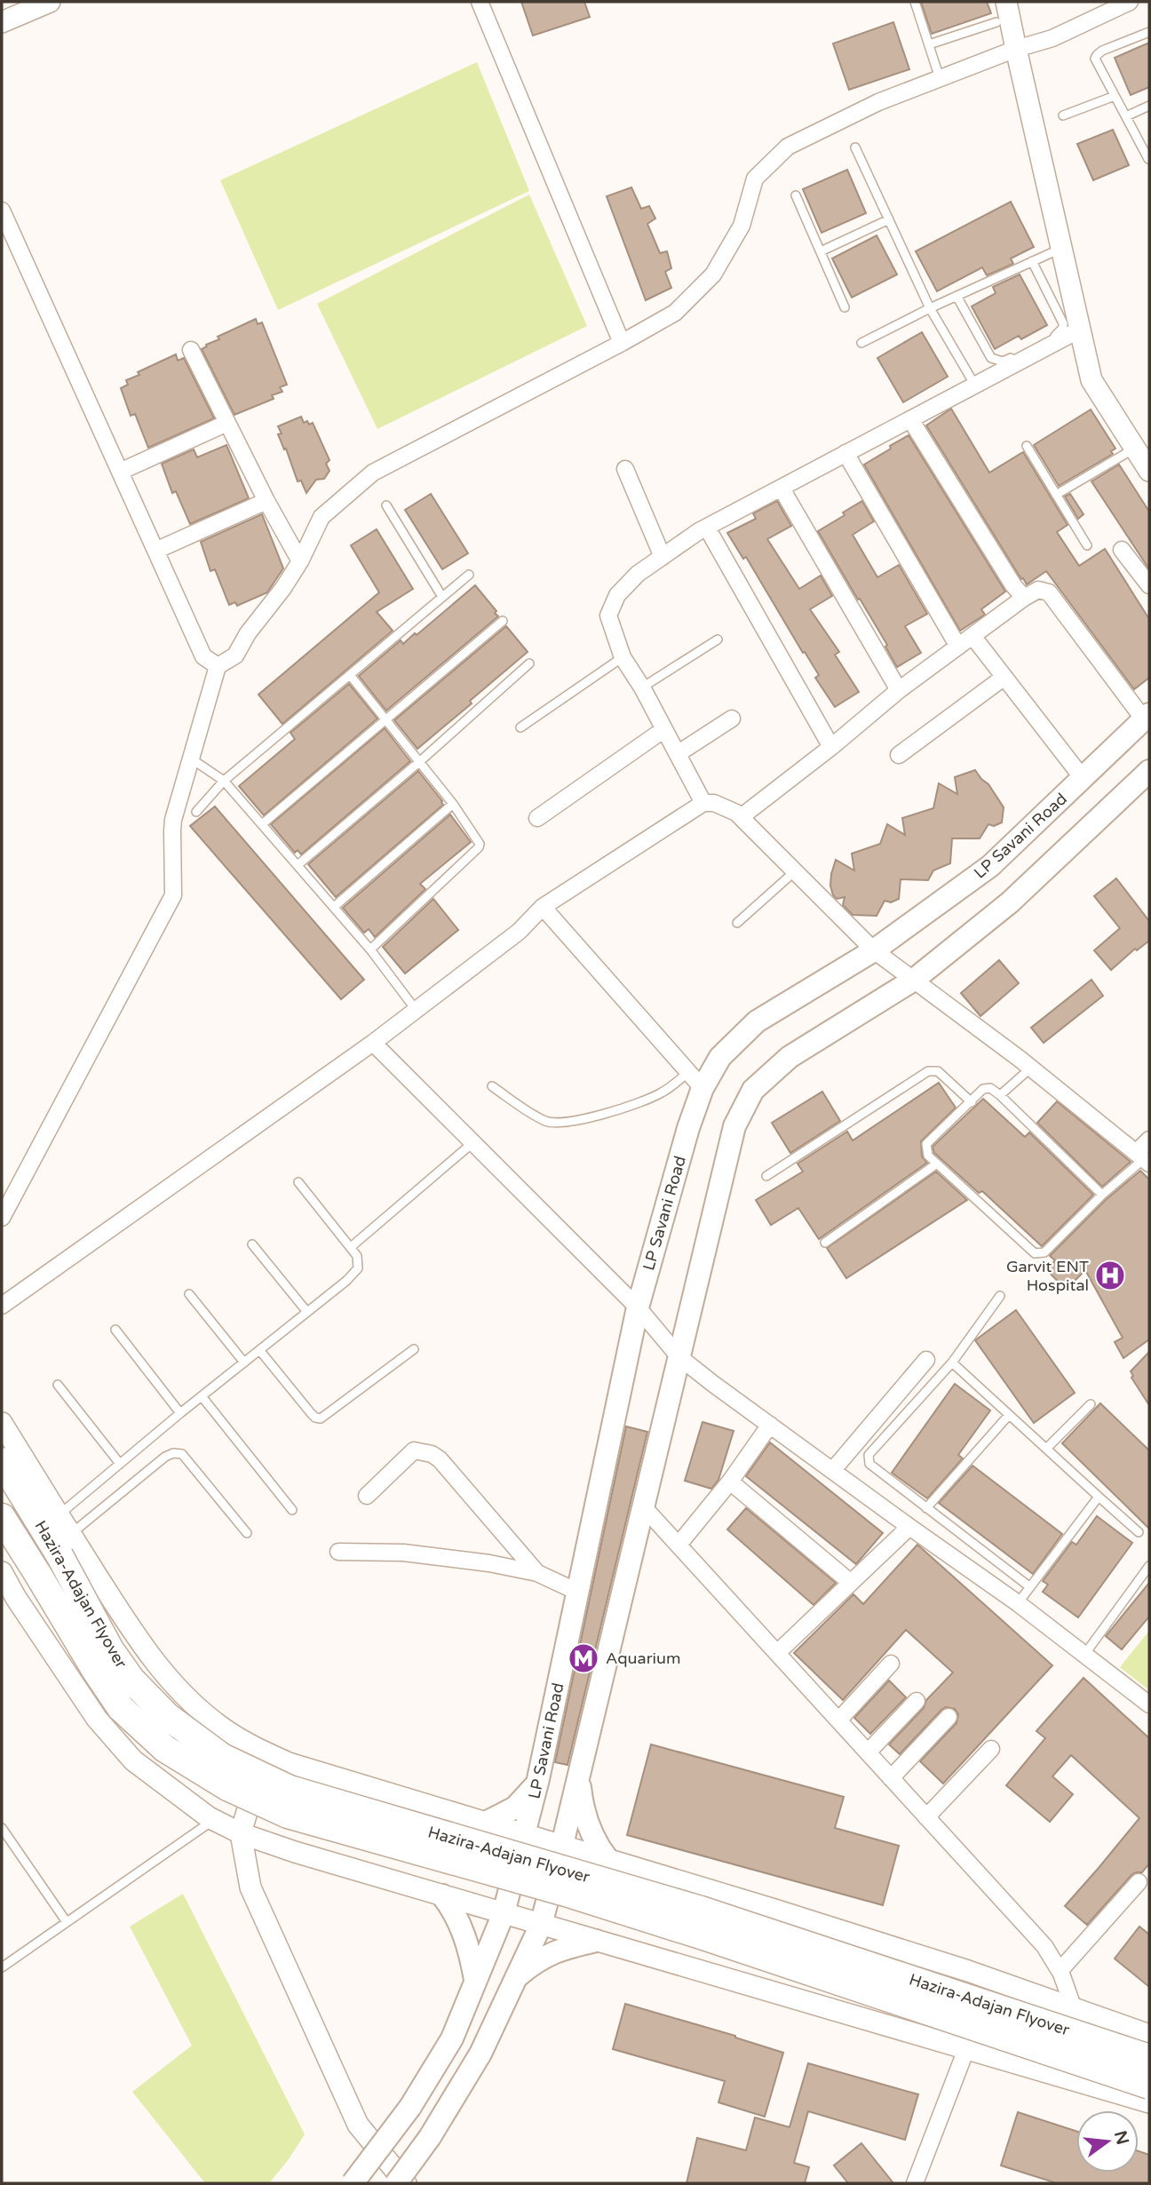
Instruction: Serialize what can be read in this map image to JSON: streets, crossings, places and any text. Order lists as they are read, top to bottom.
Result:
{
  "streets": {
    "highway": ["Hazira-Adajan Flyover"],
    "main road": ["LP Savani Road"]
  },
  "places": {
    "hospital": ["Garvit ENT Hospital"],
    "metro station": ["Aquarium"]
  },
  "north": "right"
}
